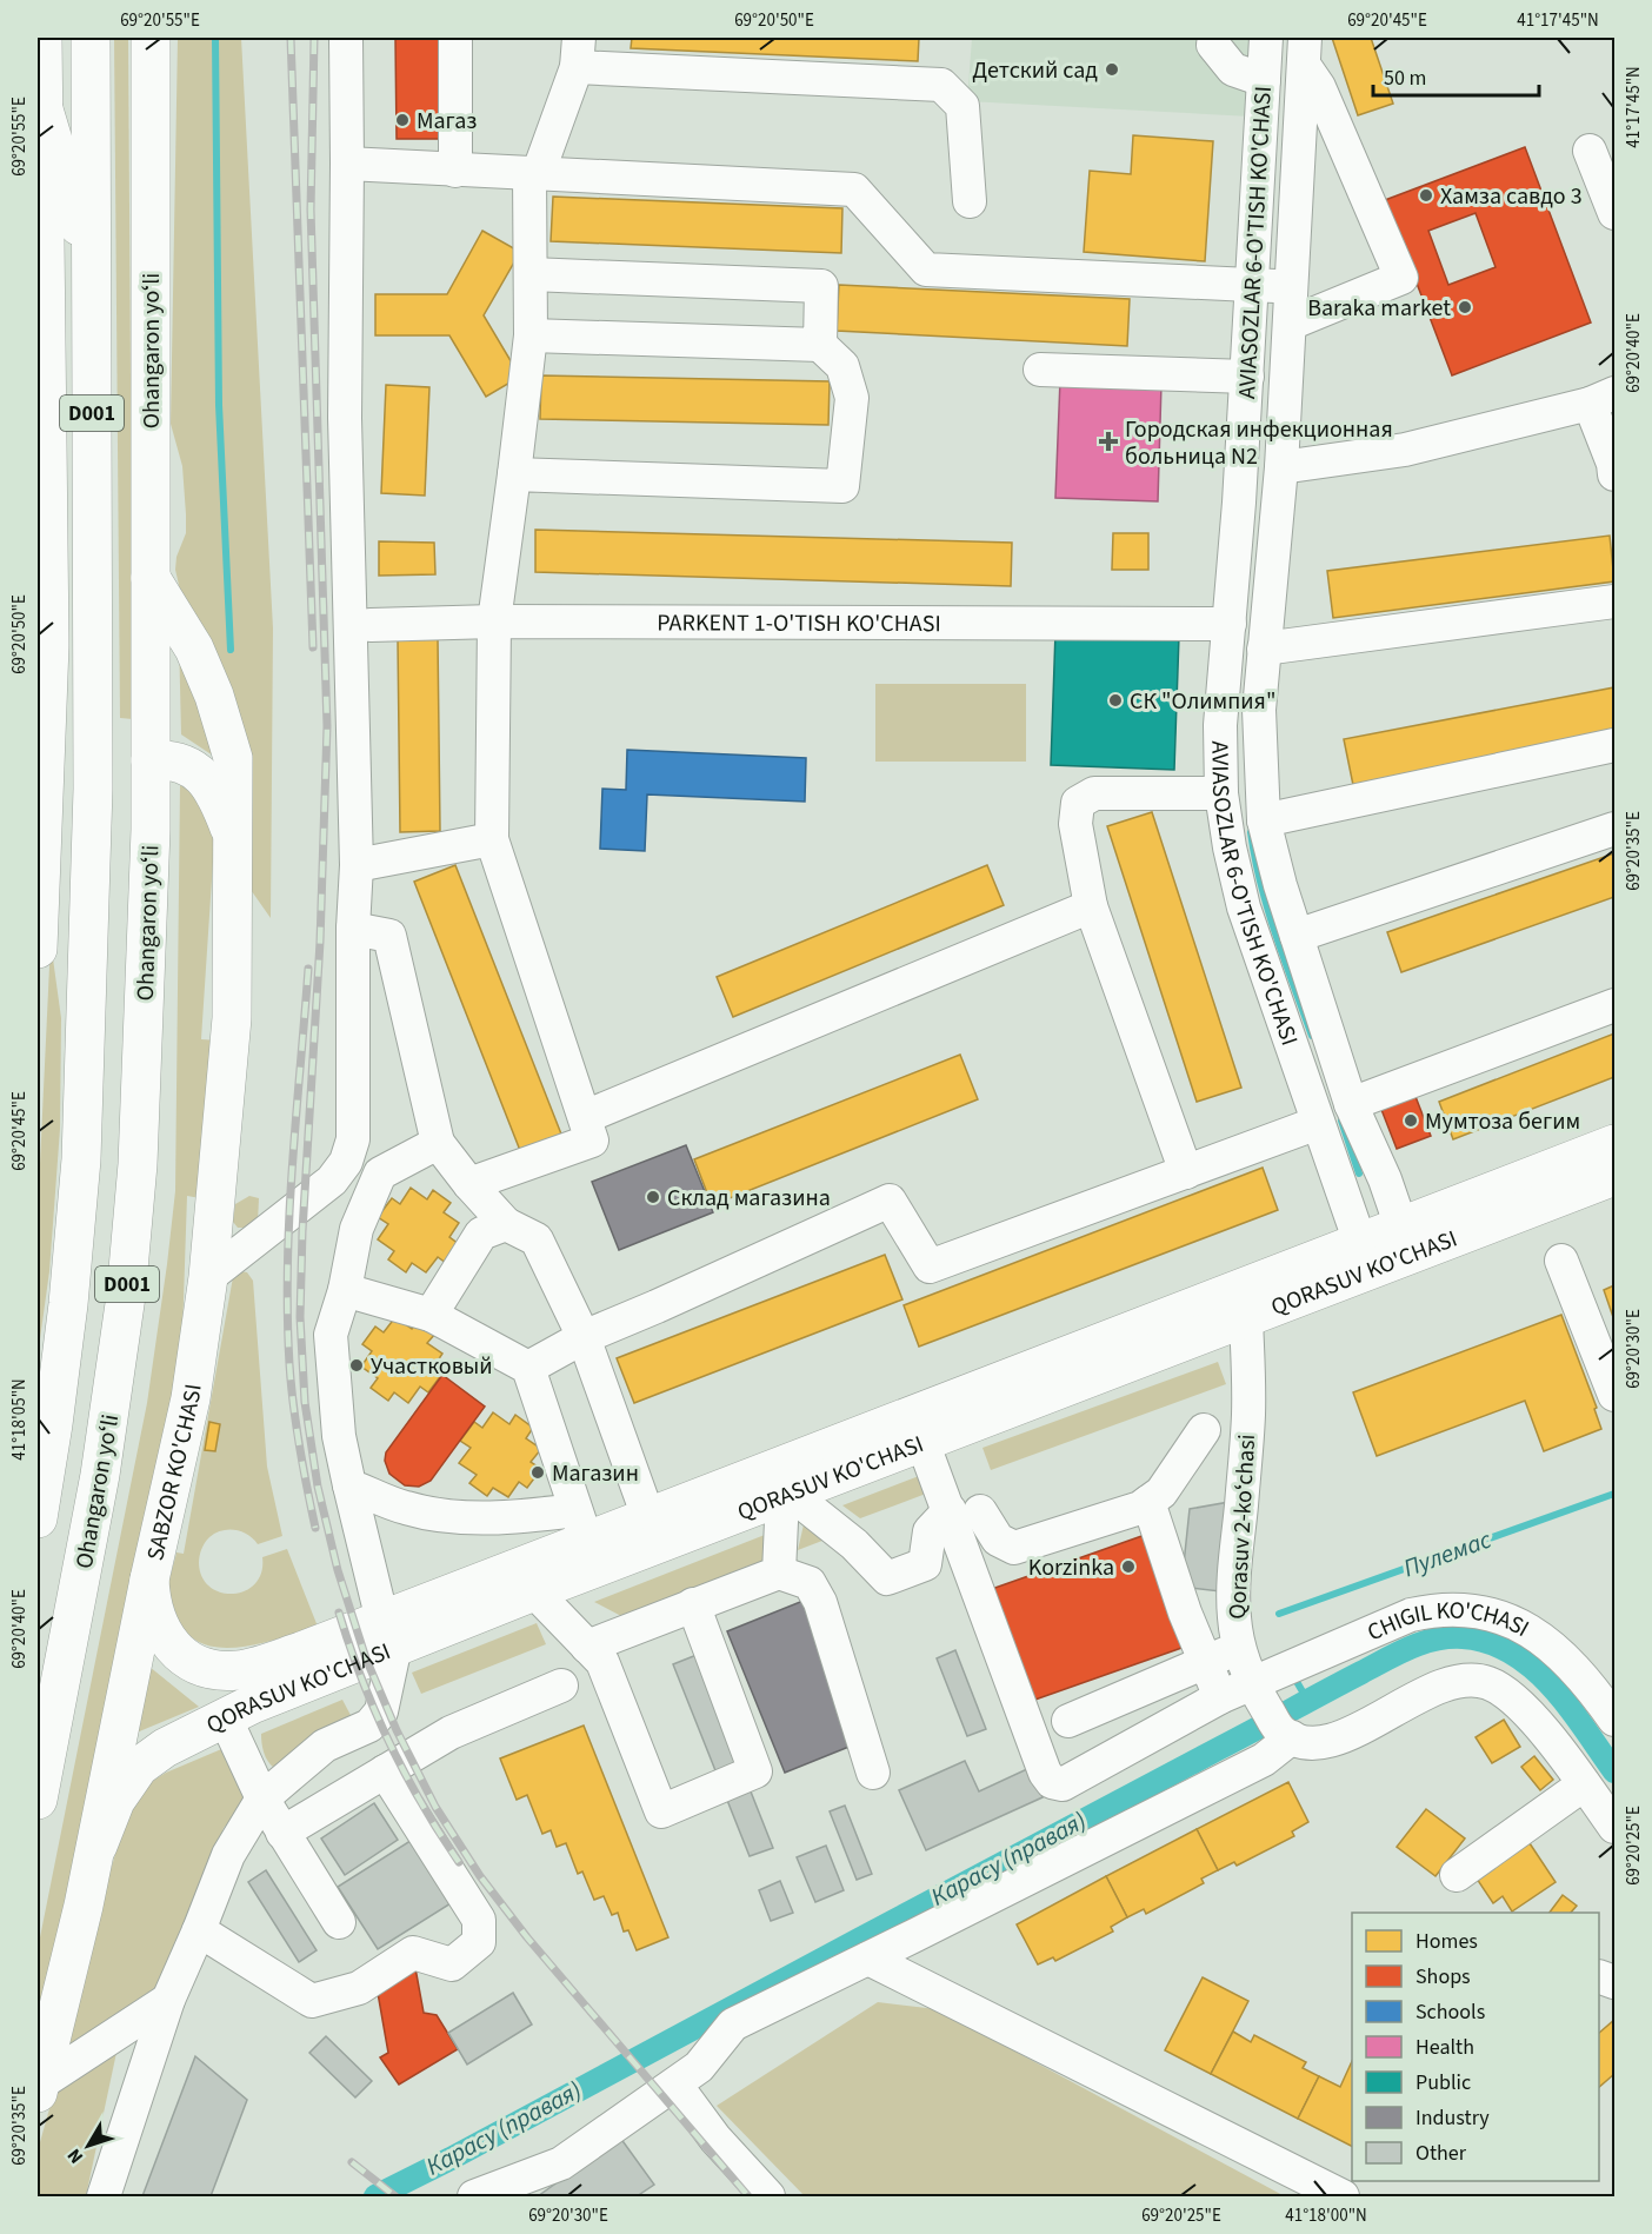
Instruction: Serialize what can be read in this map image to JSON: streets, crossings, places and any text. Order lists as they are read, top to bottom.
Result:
{
  "streets": {
    "main road": [
      "Ohangaron yoʻli",
      "D001",
      "QORASUV KO'CHASI",
      "SABZOR KO'CHASI"
    ],
    "street": [
      "AVIASOZLAR 6-O'TISH KO'CHASI",
      "PARKENT 1-O'TISH KO'CHASI",
      "Qorasuv 2-koʻchasi",
      "CHIGIL KO'CHASI"
    ]
  },
  "crossings": [
    ["AVIASOZLAR 6-O'TISH KO'CHASI", "PARKENT 1-O'TISH KO'CHASI"],
    ["AVIASOZLAR 6-O'TISH KO'CHASI", "QORASUV KO'CHASI"],
    ["Ohangaron yoʻli", "SABZOR KO'CHASI"],
    ["QORASUV KO'CHASI", "SABZOR KO'CHASI"],
    ["QORASUV KO'CHASI", "Qorasuv 2-koʻchasi"],
    ["Qorasuv 2-koʻchasi", "CHIGIL KO'CHASI"]
  ],
  "water": ["Пулемас", "Карасу (правая)"],
  "places": {
    "other": [
      "Детский сад",
      "Магаз",
      "Хамза савдо 3",
      "Baraka market",
      "СК \"Олимпия\"",
      "Мумтоза бегим",
      "Склад магазина",
      "Участковый",
      "Магазин",
      "Korzinka"
    ],
    "health": ["Городская инфекционная больница N2"]
  },
  "legend": [
    "Homes",
    "Shops",
    "Schools",
    "Health",
    "Public",
    "Industry",
    "Other"
  ],
  "scale_bar": "50 m",
  "north": "bottom left",
  "coordinates": [
    "69°20'55\"E",
    "69°20'50\"E",
    "69°20'45\"E",
    "41°17'45\"N",
    "69°20'40\"E",
    "69°20'35\"E",
    "69°20'30\"E",
    "41°18'05\"N",
    "69°20'25\"E",
    "41°18'00\"N"
  ]
}
